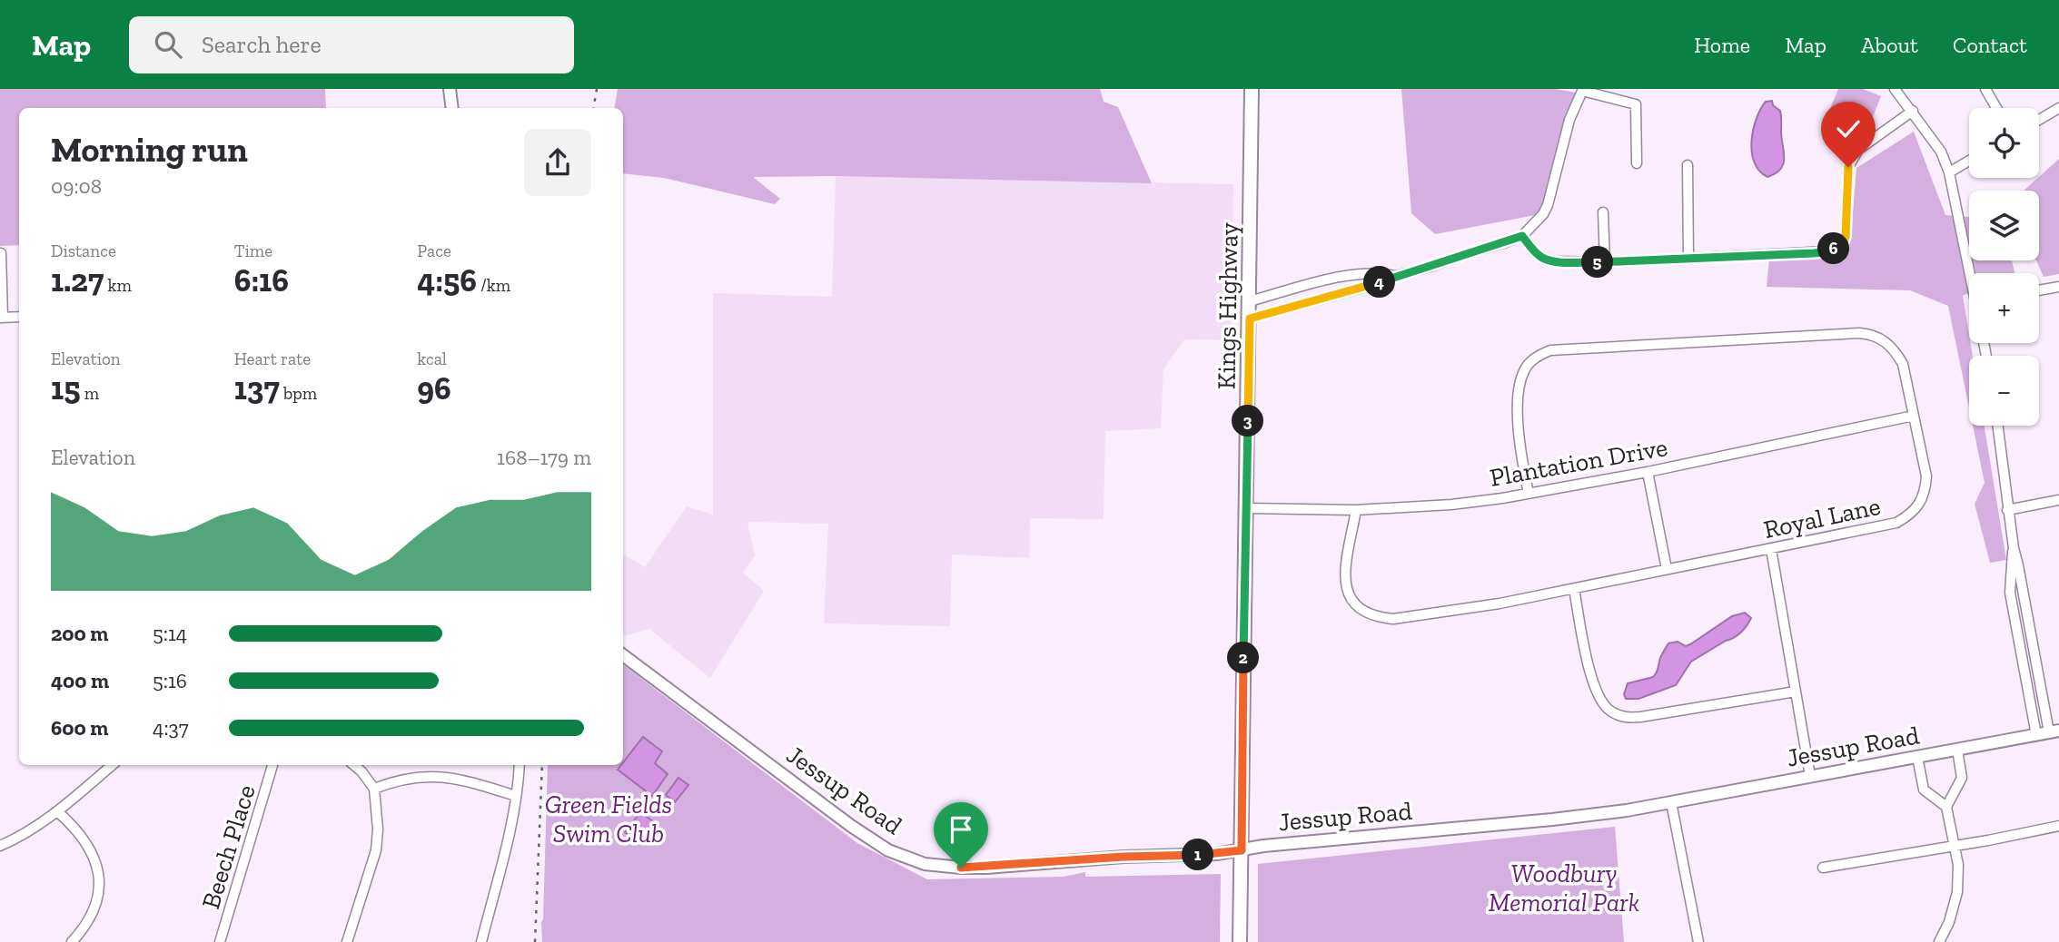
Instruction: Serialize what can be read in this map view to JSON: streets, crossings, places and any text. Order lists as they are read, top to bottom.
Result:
{
  "streets": {
    "main road": ["Kings Highway"],
    "street": [
      "Plantation Drive",
      "Royal Lane",
      "Jessup Road",
      "Beech Place"
    ]
  },
  "crossings": [
    ["Kings Highway", "Plantation Drive"],
    ["Kings Highway", "Jessup Road"],
    ["Plantation Drive", "Royal Lane"]
  ],
  "parks": ["Green Fields Swim Club", "Woodbury Memorial Park"],
  "page": {
    "header": "Map",
    "search": "Search here",
    "nav": [
      "Home",
      "Map",
      "About",
      "Contact"
    ],
    "map_buttons": ["+", "−"],
    "heading": ["Morning run", "09:08"],
    "stats": [
      ["Distance", "1.27 km"],
      ["Time", "6:16"],
      ["Pace", "4:56 /km"],
      ["Elevation", "15 m"],
      ["Heart rate", "137 bpm"],
      ["kcal", "96"]
    ],
    "pins": [
      "6",
      "5",
      "4",
      "3",
      "2",
      "1"
    ],
    "chart": ["Elevation", "168–179 m"],
    "list": [
      {
        "name": "200 m",
        "note": "5:14"
      },
      {
        "name": "400 m",
        "note": "5:16"
      },
      {
        "name": "600 m",
        "note": "4:37"
      }
    ]
  }
}
